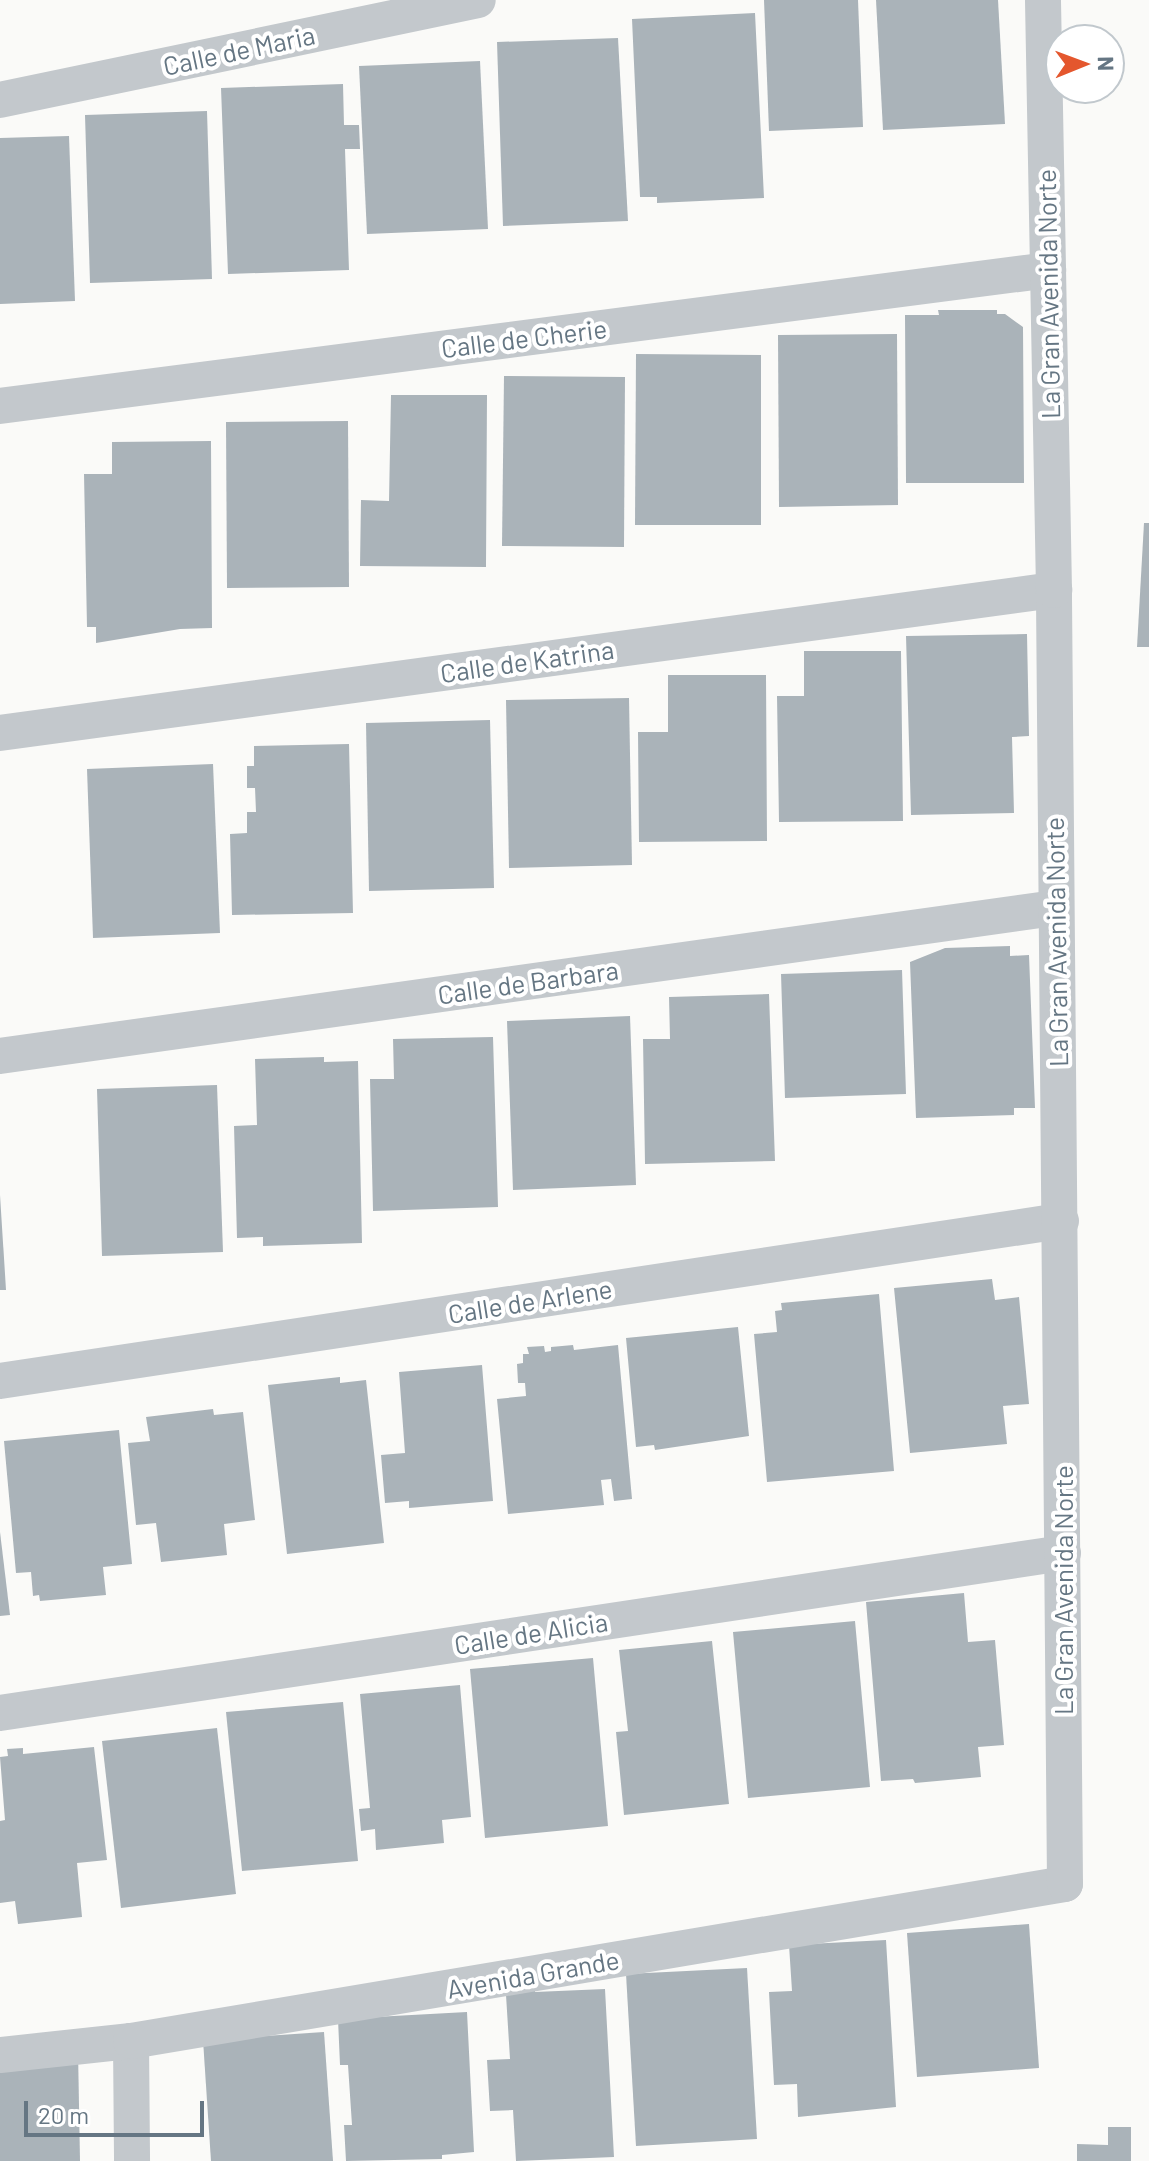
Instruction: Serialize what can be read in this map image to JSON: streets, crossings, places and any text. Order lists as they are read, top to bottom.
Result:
{
  "streets": {
    "lane": [
      "Calle de Maria",
      "La Gran Avenida Norte",
      "Calle de Cherie",
      "Calle de Katrina",
      "Calle de Barbara",
      "Calle de Arlene",
      "Calle de Alicia",
      "Avenida Grande"
    ]
  },
  "crossings": [
    ["La Gran Avenida Norte", "Calle de Cherie"],
    ["La Gran Avenida Norte", "Calle de Katrina"],
    ["La Gran Avenida Norte", "Calle de Barbara"],
    ["La Gran Avenida Norte", "Calle de Arlene"],
    ["La Gran Avenida Norte", "Calle de Alicia"],
    ["La Gran Avenida Norte", "Avenida Grande"]
  ],
  "scale_bar": "20 m",
  "north": "right"
}
